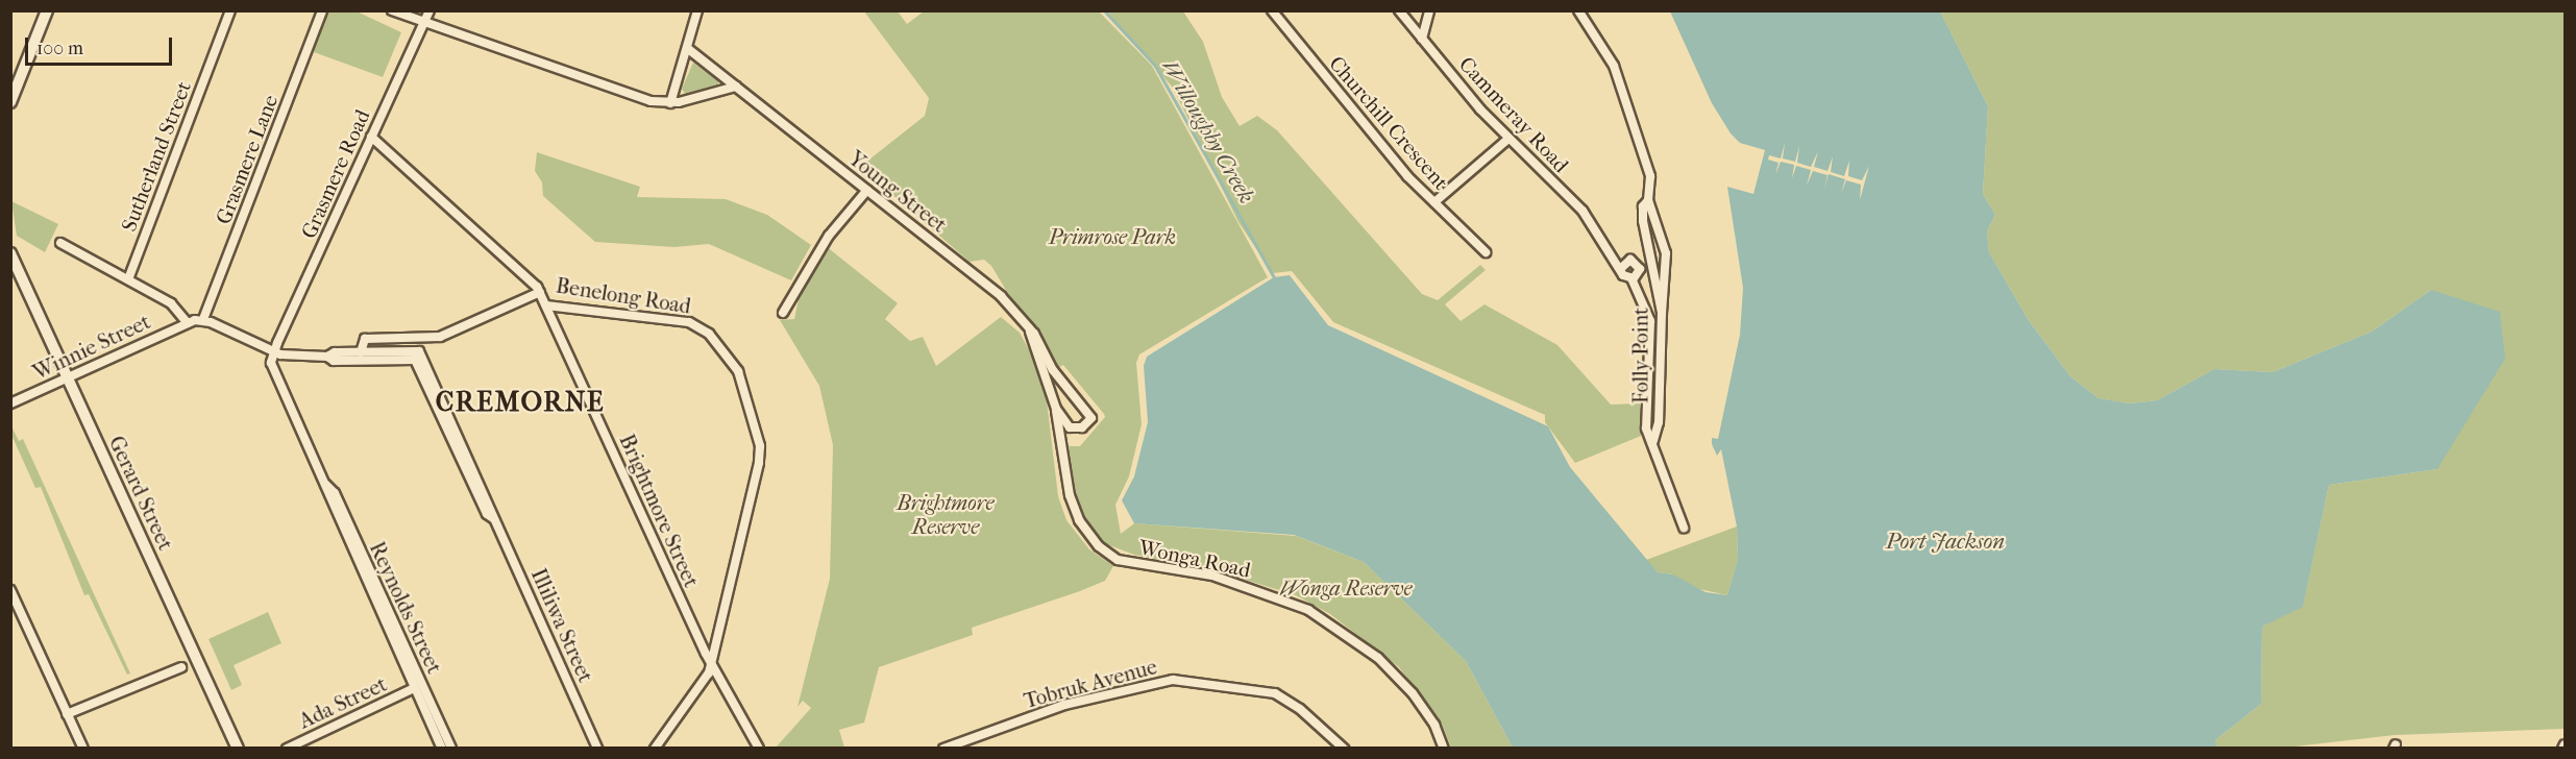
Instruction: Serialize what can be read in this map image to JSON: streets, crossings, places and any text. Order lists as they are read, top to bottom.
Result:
{
  "streets": {
    "main road": ["Gerard Street"],
    "street": [
      "Cammeray Road",
      "Churchill Crescent",
      "Sutherland Street",
      "Grasmere Lane",
      "Grasmere Road",
      "Young Street",
      "Benelong Road",
      "Winnie Street",
      "Folly Point",
      "Brightmore Street",
      "Wonga Road",
      "Reynolds Street",
      "Illiliwa Street",
      "Tobruk Avenue",
      "Ada Street"
    ]
  },
  "crossings": [
    ["Cammeray Road", "Folly Point"],
    ["Grasmere Lane", "Winnie Street"],
    ["Grasmere Road", "Benelong Road"],
    ["Grasmere Road", "Reynolds Street"],
    ["Grasmere Road", "Illiliwa Street"],
    ["Young Street", "Wonga Road"],
    ["Benelong Road", "Brightmore Street"],
    ["Winnie Street", "Gerard Street"],
    ["Reynolds Street", "Illiliwa Street"],
    ["Reynolds Street", "Ada Street"]
  ],
  "districts": ["CREMORNE"],
  "water": ["Willoughby Creek", "Port Jackson"],
  "parks": ["Primrose Park", "Brightmore Reserve", "Wonga Reserve"],
  "scale_bar": "100 m"
}
